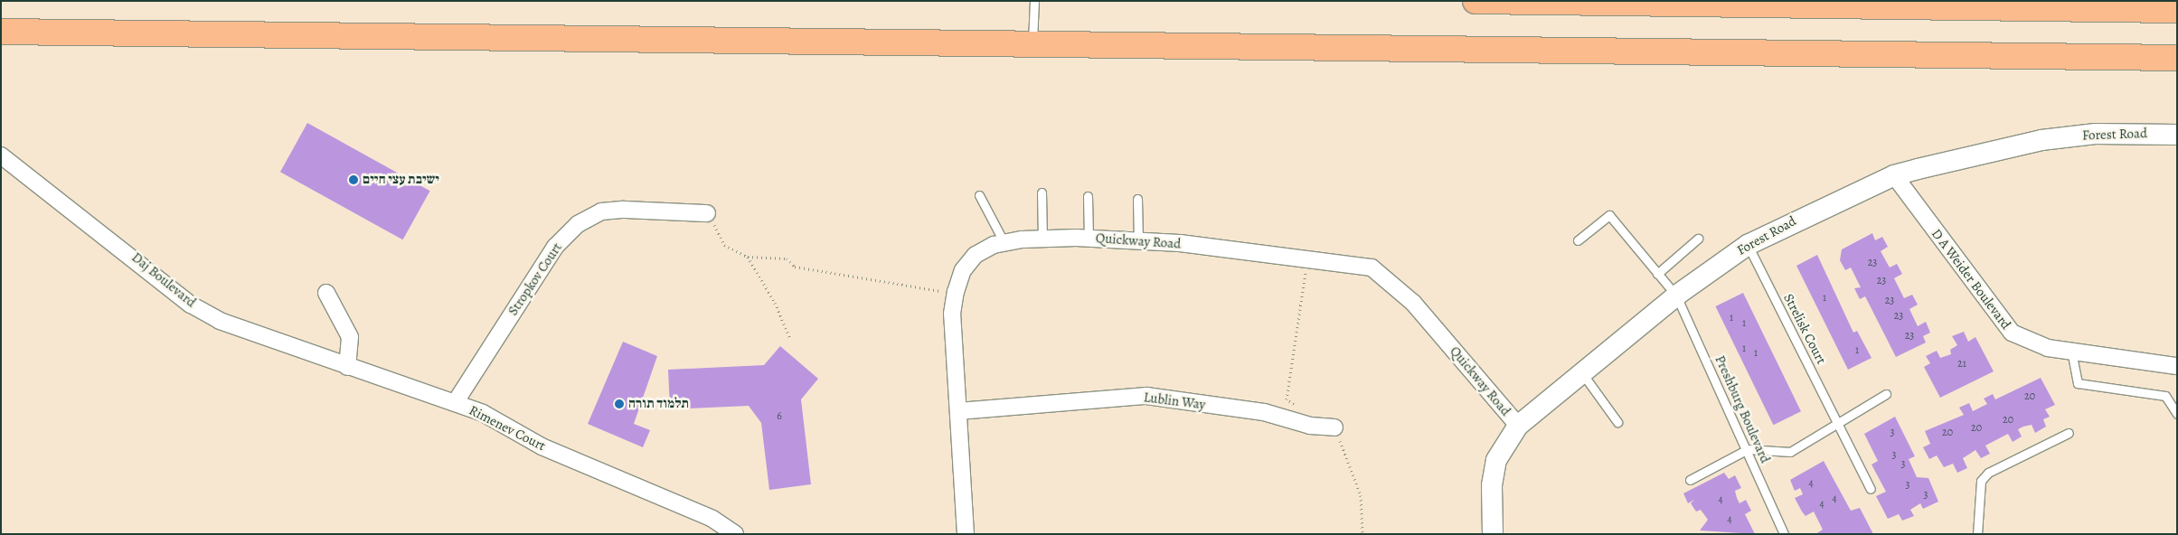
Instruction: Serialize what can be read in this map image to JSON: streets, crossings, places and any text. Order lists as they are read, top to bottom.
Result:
{
  "streets": {
    "street": [
      "Forest Road",
      "Quickway Road",
      "Stropkov Court",
      "D A Weider Boulevard",
      "Daj Boulevard",
      "Lublin Way",
      "Rimenev Court"
    ],
    "lane": ["Strelisk Court", "Preshburg Boulevard"]
  },
  "crossings": [
    ["Forest Road", "Quickway Road"],
    ["Forest Road", "D A Weider Boulevard"],
    ["Forest Road", "Strelisk Court"],
    ["Forest Road", "Preshburg Boulevard"],
    ["Quickway Road", "Lublin Way"],
    ["Stropkov Court", "Rimenev Court"],
    ["Daj Boulevard", "Rimenev Court"]
  ],
  "places": ["ישיבת עצי חיים", "תלמוד תורה"],
  "house_numbers": [
    "23",
    "23",
    "1",
    "23",
    "23",
    "1",
    "1",
    "23",
    "1",
    "1",
    "1",
    "21",
    "20",
    "6",
    "20",
    "20",
    "3",
    "20",
    "3",
    "3",
    "4",
    "3",
    "3",
    "4",
    "4",
    "4",
    "4"
  ]
}
